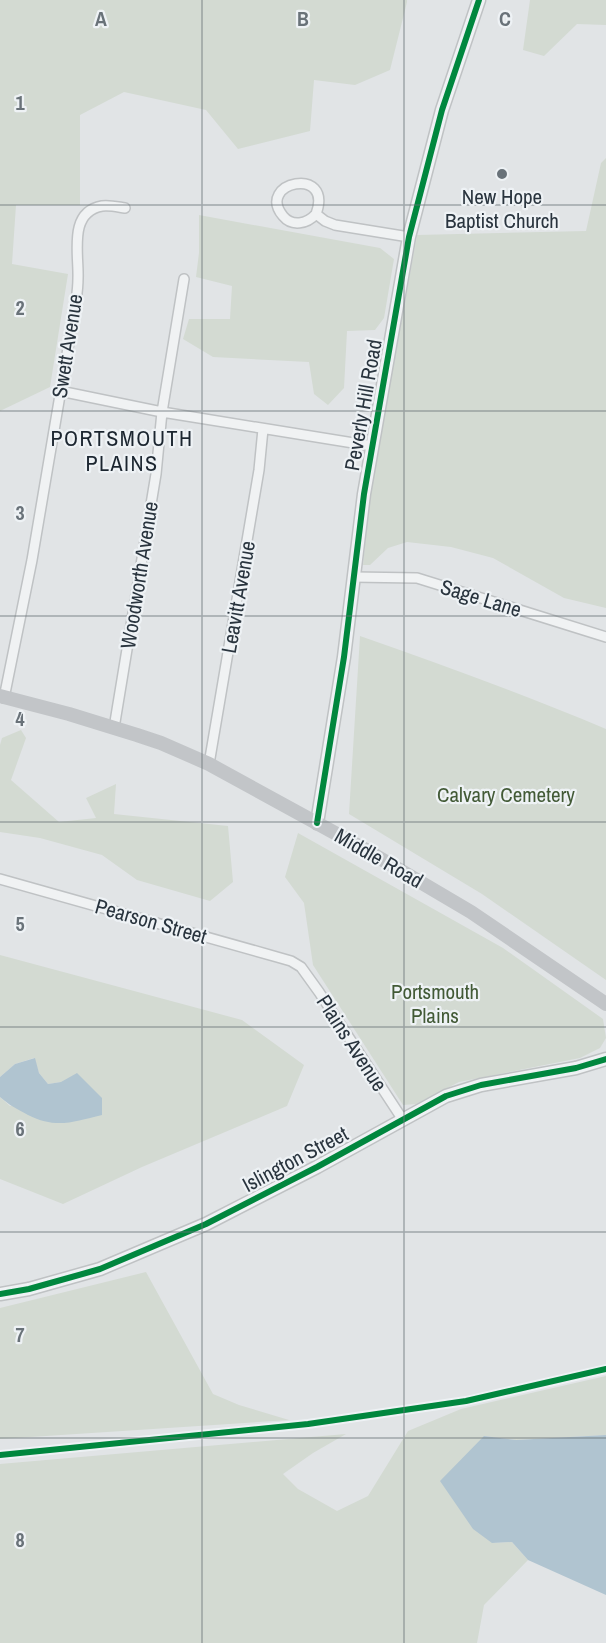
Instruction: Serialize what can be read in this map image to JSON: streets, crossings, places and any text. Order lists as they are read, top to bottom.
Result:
{
  "streets": {
    "main road": ["Middle Road"],
    "street": [
      "Swett Avenue",
      "Peverly Hill Road",
      "Woodworth Avenue",
      "Leavitt Avenue",
      "Sage Lane",
      "Pearson Street",
      "Plains Avenue",
      "Islington Street"
    ]
  },
  "crossings": [
    ["Swett Avenue", "Middle Road"],
    ["Peverly Hill Road", "Sage Lane"],
    ["Peverly Hill Road", "Middle Road"],
    ["Woodworth Avenue", "Middle Road"],
    ["Leavitt Avenue", "Middle Road"],
    ["Pearson Street", "Plains Avenue"],
    ["Plains Avenue", "Islington Street"]
  ],
  "districts": ["PORTSMOUTH PLAINS"],
  "parks": ["Calvary Cemetery", "Portsmouth Plains"],
  "places": ["New Hope Baptist Church"],
  "grid": {
    "columns": ["A", "B", "C"],
    "rows": [
      "1",
      "2",
      "3",
      "4",
      "5",
      "6",
      "7",
      "8"
    ]
  }
}
